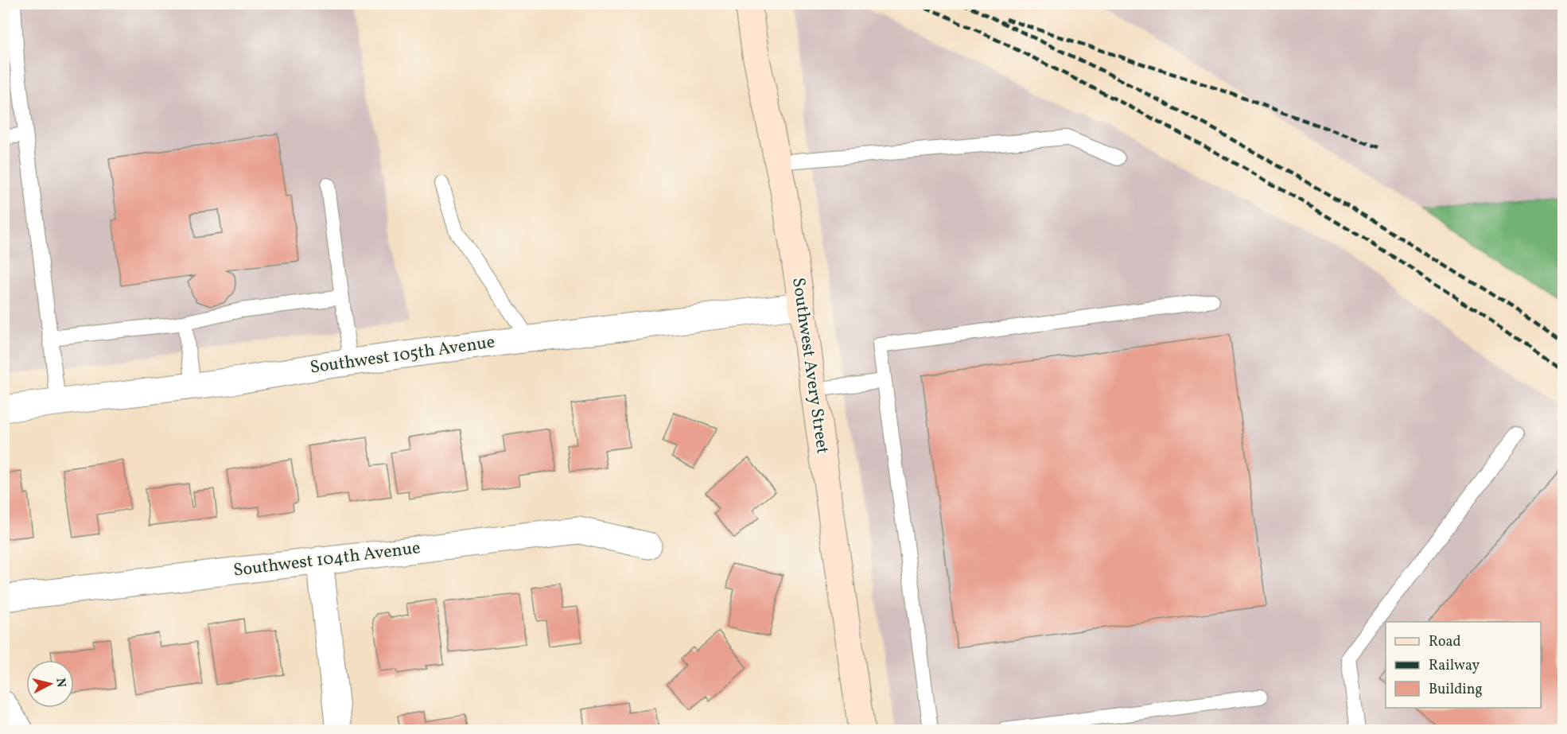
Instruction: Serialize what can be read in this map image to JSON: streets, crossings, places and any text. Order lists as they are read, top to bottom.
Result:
{
  "streets": {
    "main road": ["Southwest Avery Street"],
    "street": ["Southwest 105th Avenue", "Southwest 104th Avenue"]
  },
  "crossings": [
    ["Southwest 105th Avenue", "Southwest Avery Street"]
  ],
  "legend": ["Road", "Railway", "Building"],
  "north": "right"
}
